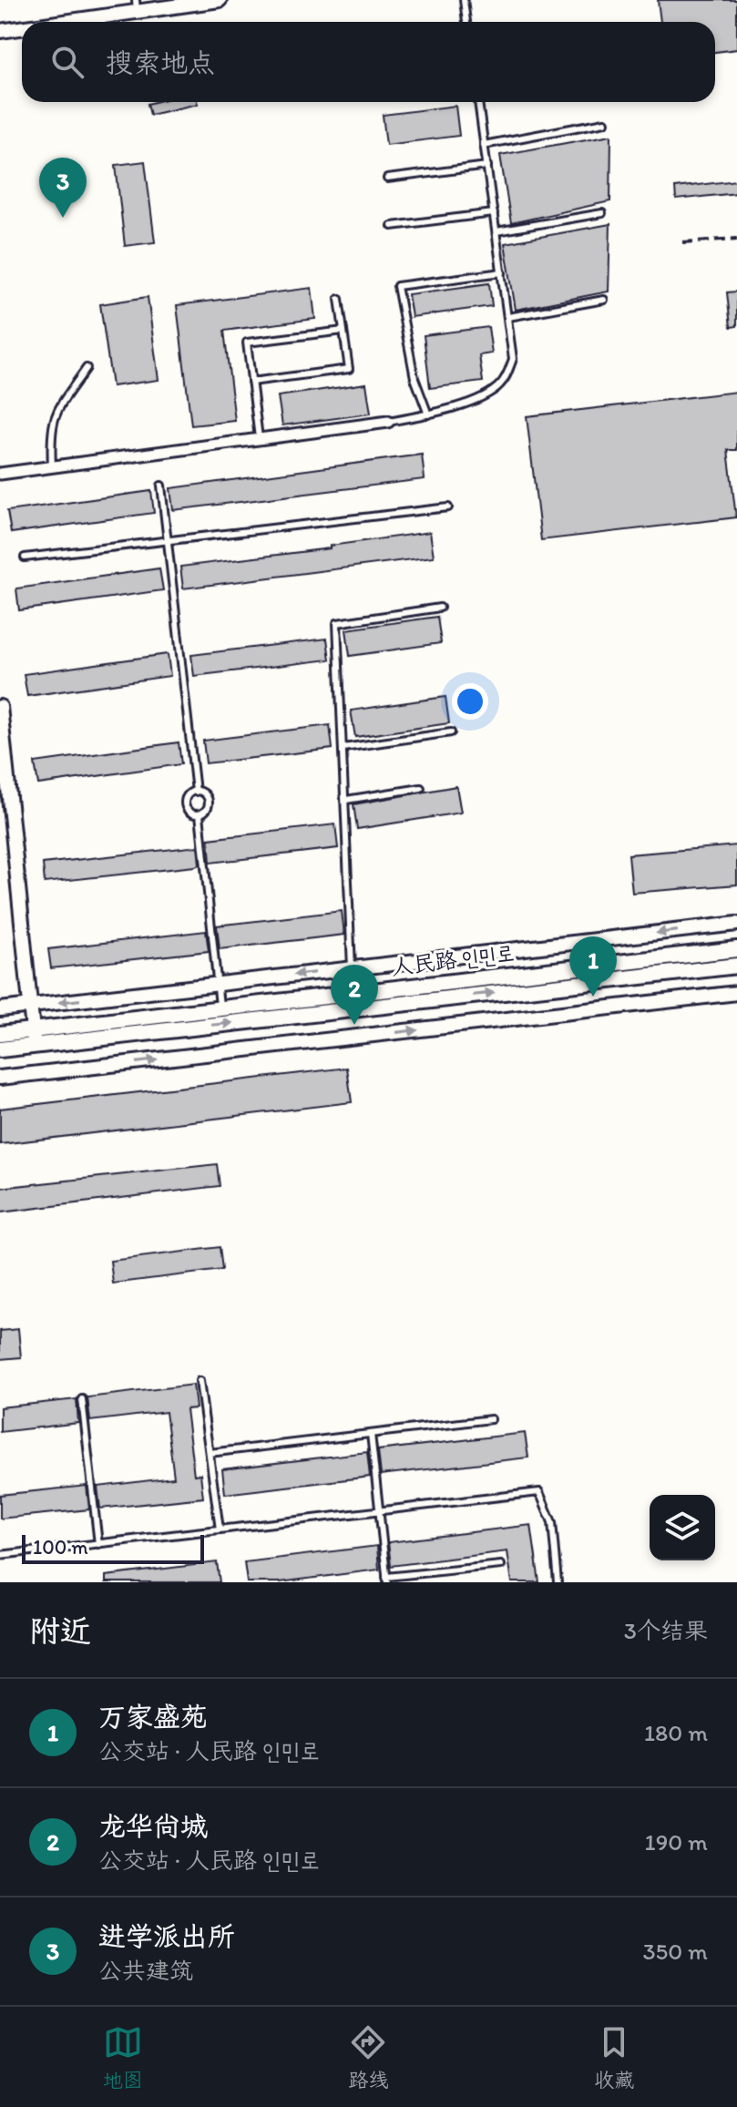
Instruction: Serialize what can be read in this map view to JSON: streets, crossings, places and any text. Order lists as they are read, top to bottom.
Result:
{
  "streets": {
    "main road": ["人民路 인민로"]
  },
  "scale_bar": "100 m",
  "page": {
    "search": "搜索地点",
    "pins": ["3", "1", "2"],
    "scale": "100 m",
    "heading": ["附近", "3个结果"],
    "list": [
      {
        "mark": "1",
        "name": "万家盛苑",
        "note": "公交站 · 人民路 인민로",
        "value": "180 m"
      },
      {
        "mark": "2",
        "name": "龙华尚城",
        "note": "公交站 · 人民路 인민로",
        "value": "190 m"
      },
      {
        "mark": "3",
        "name": "进学派出所",
        "note": "公共建筑",
        "value": "350 m"
      }
    ],
    "nav": ["地图", "路线", "收藏"]
  }
}
